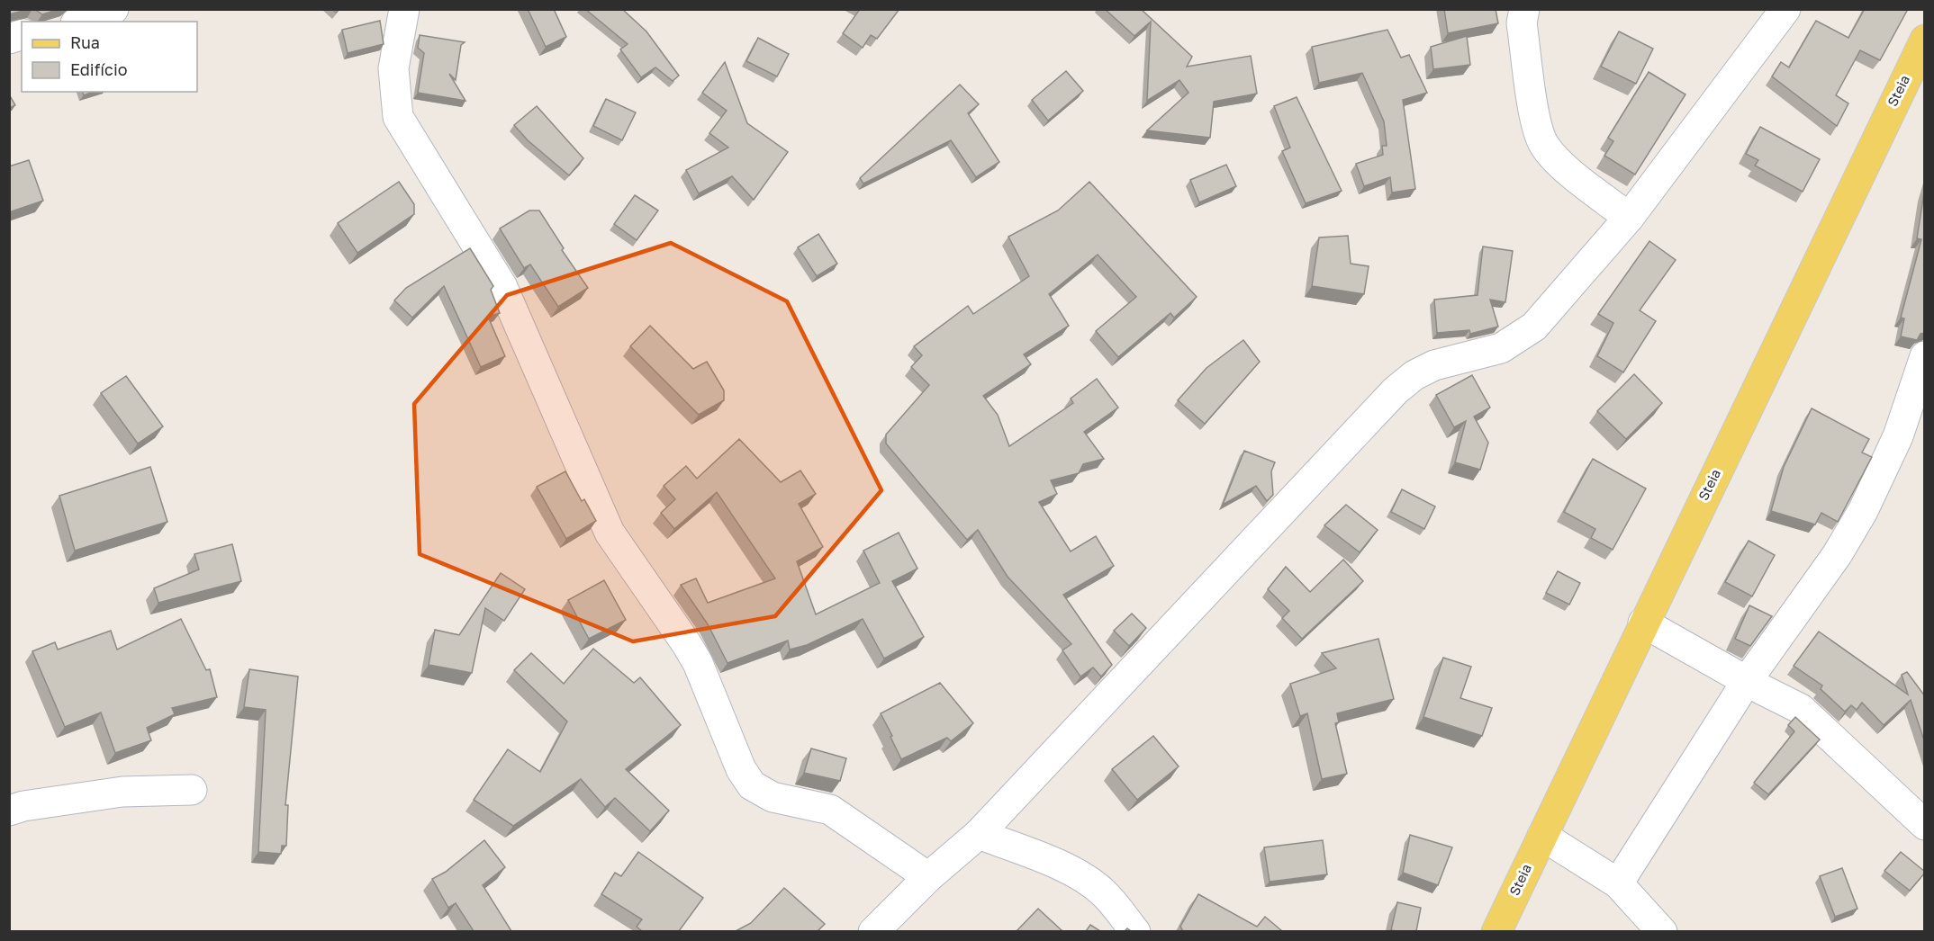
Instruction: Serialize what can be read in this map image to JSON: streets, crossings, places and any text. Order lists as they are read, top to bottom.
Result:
{
  "streets": {
    "main road": ["Steia"]
  },
  "legend": ["Rua", "Edifício"]
}
